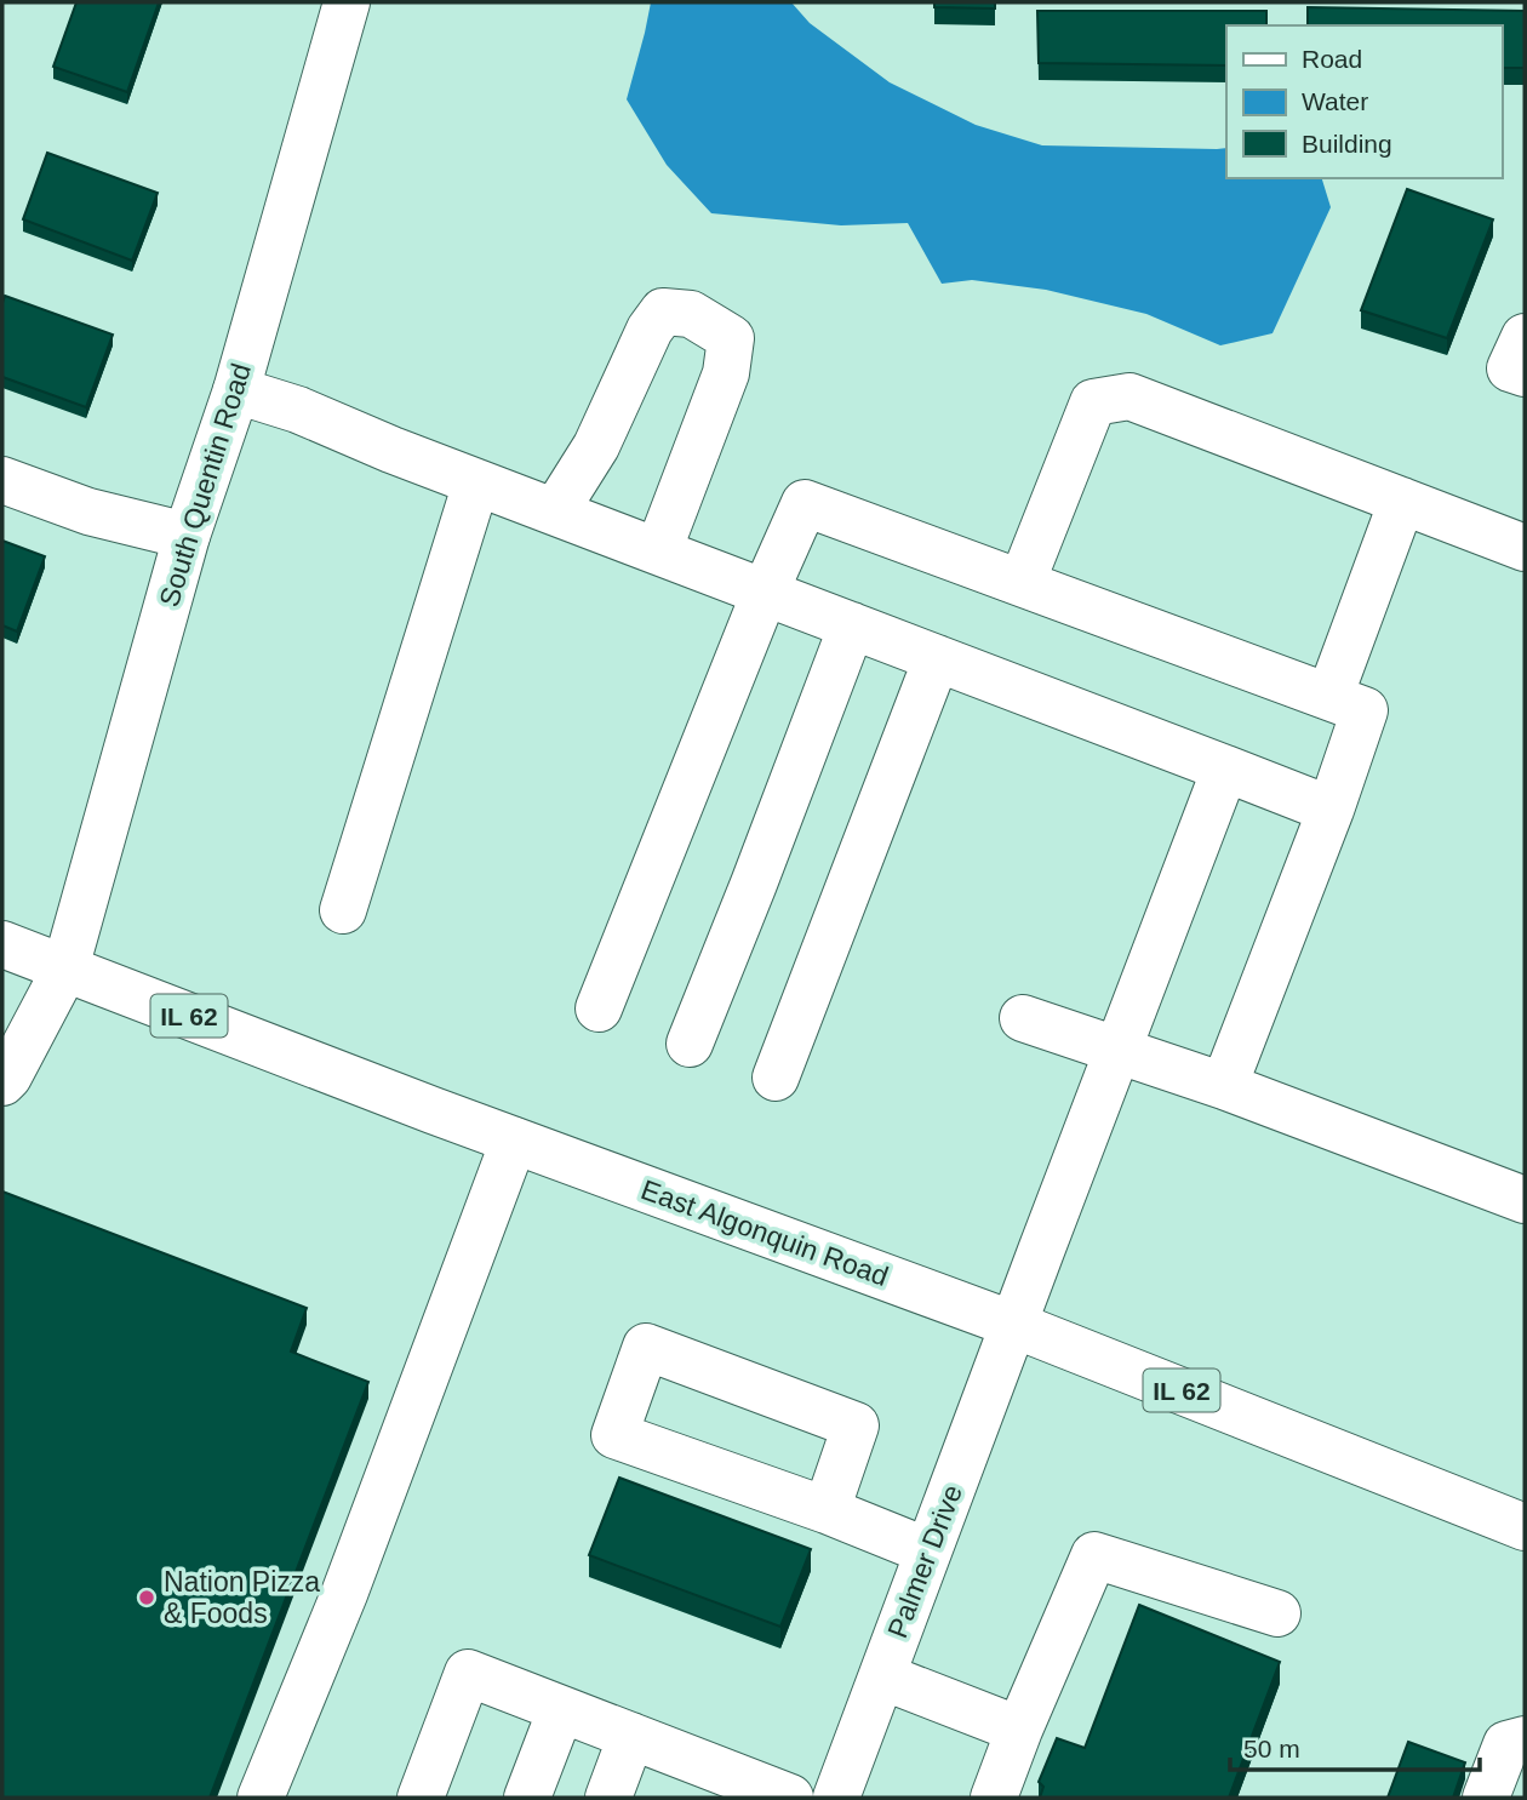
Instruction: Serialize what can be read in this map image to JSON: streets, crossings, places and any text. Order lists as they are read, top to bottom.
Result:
{
  "streets": {
    "main road": [
      "South Quentin Road",
      "IL 62",
      "East Algonquin Road",
      "Palmer Drive"
    ]
  },
  "crossings": [
    ["South Quentin Road", "East Algonquin Road"],
    ["East Algonquin Road", "Palmer Drive"]
  ],
  "places": ["Nation Pizza & Foods"],
  "legend": ["Road", "Water", "Building"],
  "scale_bar": "50 m"
}
